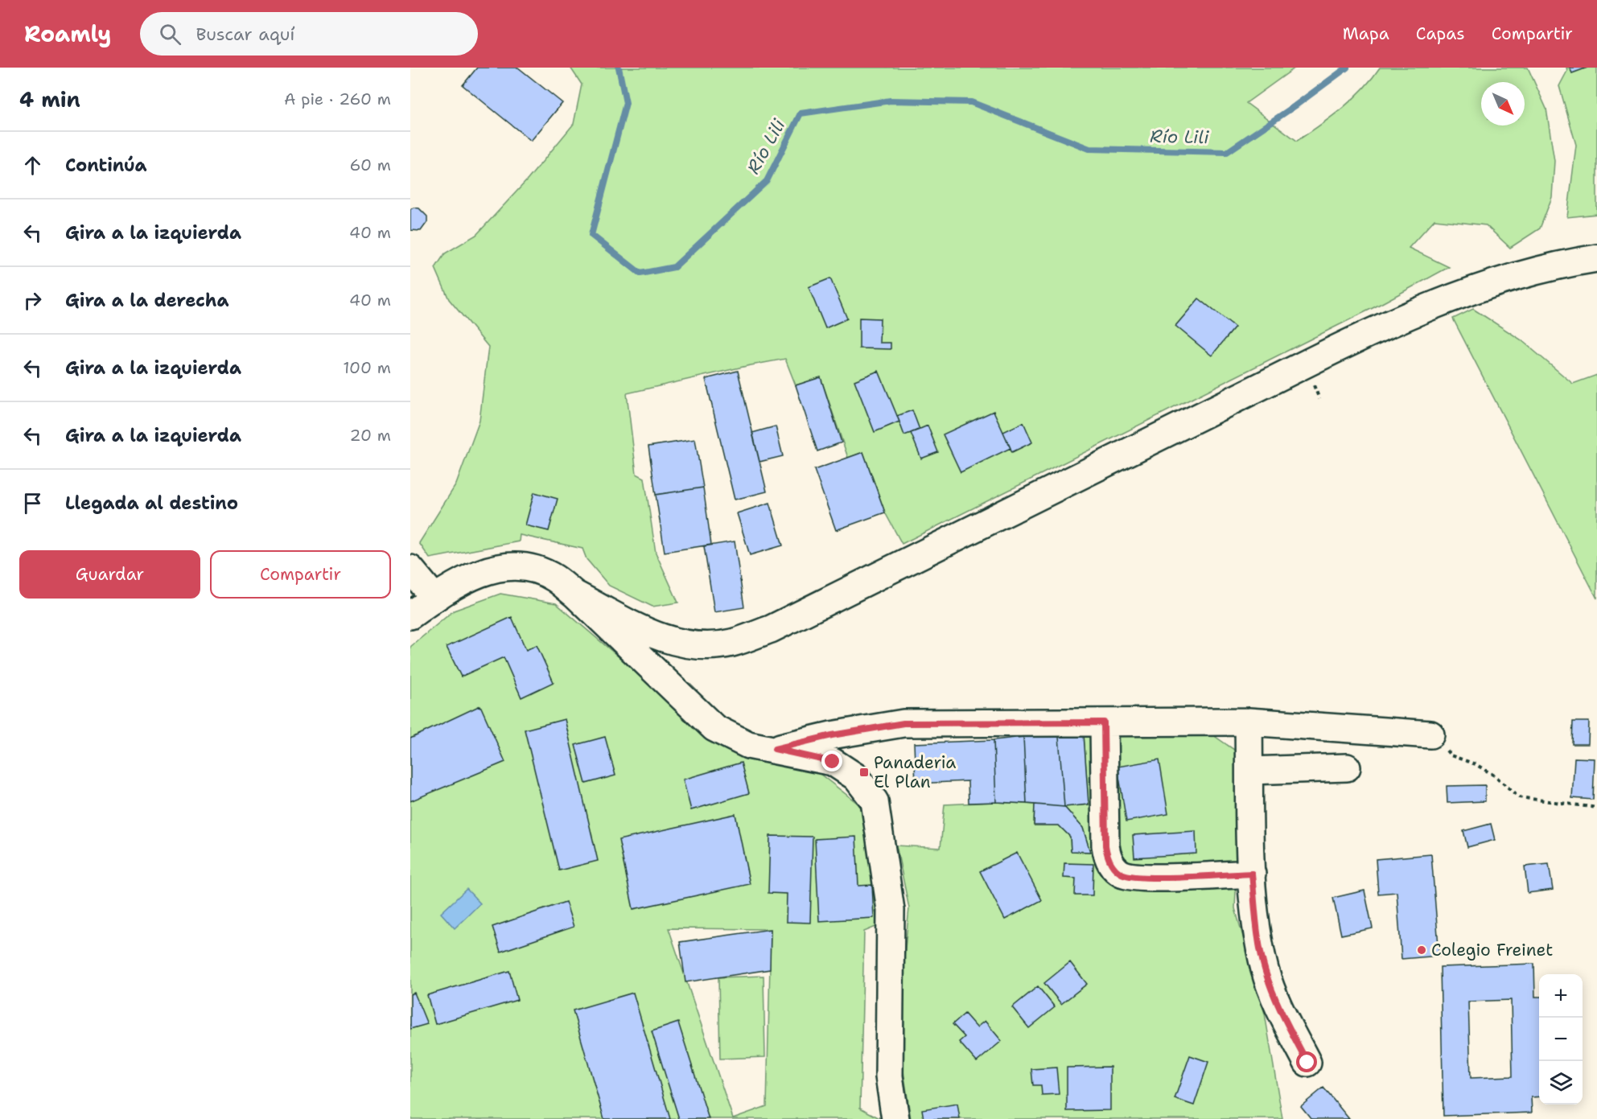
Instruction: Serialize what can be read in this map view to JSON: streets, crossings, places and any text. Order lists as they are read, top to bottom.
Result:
{
  "water": ["Río Lili"],
  "places": {
    "transit": ["Panaderia El Plan"],
    "other": ["Colegio Freinet"]
  },
  "north": "bottom right",
  "page": {
    "header": "Roamly",
    "search": "Buscar aquí",
    "nav": ["Mapa", "Capas", "Compartir"],
    "heading": ["4 min", "A pie · 260 m"],
    "list": [
      ["Continúa", "60 m"],
      ["Gira a la izquierda", "40 m"],
      ["Gira a la derecha", "40 m"],
      ["Gira a la izquierda", "100 m"],
      ["Gira a la izquierda", "20 m"],
      "Llegada al destino"
    ],
    "buttons": ["Guardar", "Compartir"],
    "map_buttons": ["+", "−"]
  }
}
